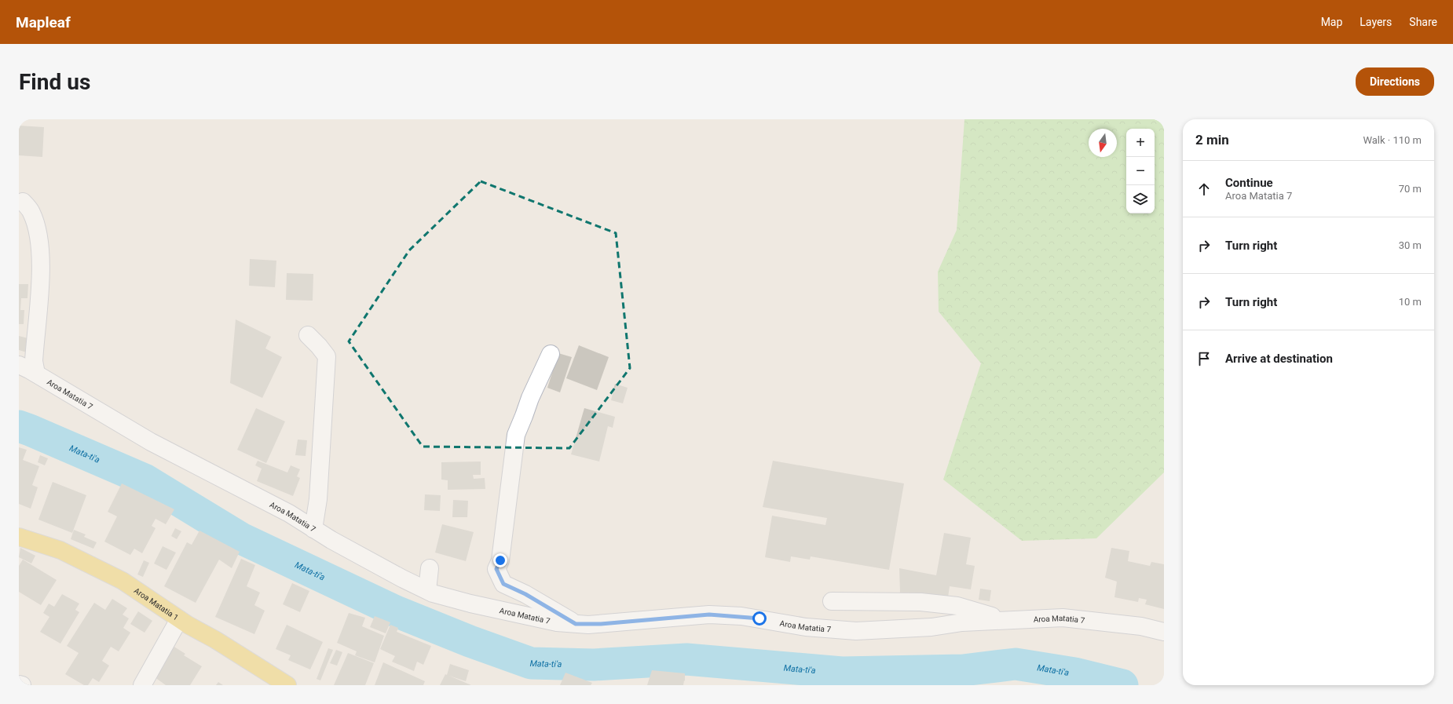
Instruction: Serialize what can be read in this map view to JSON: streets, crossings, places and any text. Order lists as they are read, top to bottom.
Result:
{
  "streets": {
    "main road": ["Aroa Matatia 1"],
    "street": ["Aroa Matatia 7"]
  },
  "water": ["Mata-ti'a"],
  "north": "bottom",
  "page": {
    "header": "Mapleaf",
    "nav": ["Map", "Layers", "Share"],
    "buttons": "Directions",
    "title": "Find us",
    "heading": ["2 min", "Walk · 110 m"],
    "map_buttons": ["+", "−"],
    "list": [
      ["Continue", "Aroa Matatia 7", "70 m"],
      ["Turn right", "30 m"],
      ["Turn right", "10 m"],
      "Arrive at destination"
    ]
  }
}
